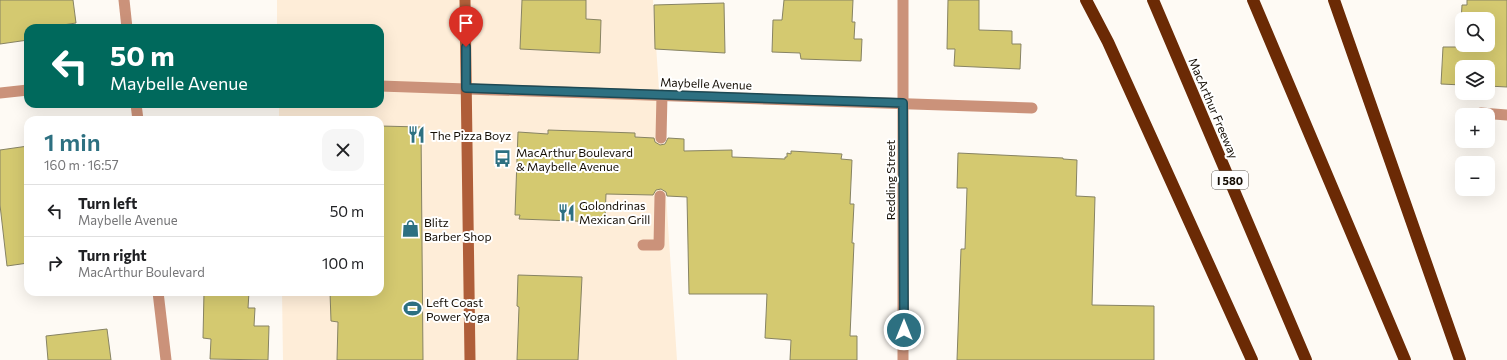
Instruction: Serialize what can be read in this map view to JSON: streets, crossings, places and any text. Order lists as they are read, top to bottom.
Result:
{
  "streets": {
    "highway": ["MacArthur Freeway", "I 580"],
    "street": ["Maybelle Avenue", "Redding Street"]
  },
  "crossings": [
    ["Maybelle Avenue", "Redding Street"]
  ],
  "places": {
    "restaurant": ["The Pizza Boyz", "Golondrinas Mexican Grill"],
    "bus stop": ["MacArthur Boulevard & Maybelle Avenue"],
    "shop": ["Blitz Barber Shop"],
    "sports": ["Left Coast Power Yoga"]
  },
  "page": {
    "map_buttons": ["+", "−"],
    "turn": ["50 m", "Maybelle Avenue"],
    "heading": ["1 min", "160 m · 16:57"],
    "list": [
      {
        "name": "Turn left",
        "note": "Maybelle Avenue",
        "value": "50 m"
      },
      {
        "name": "Turn right",
        "note": "MacArthur Boulevard",
        "value": "100 m"
      }
    ]
  }
}
